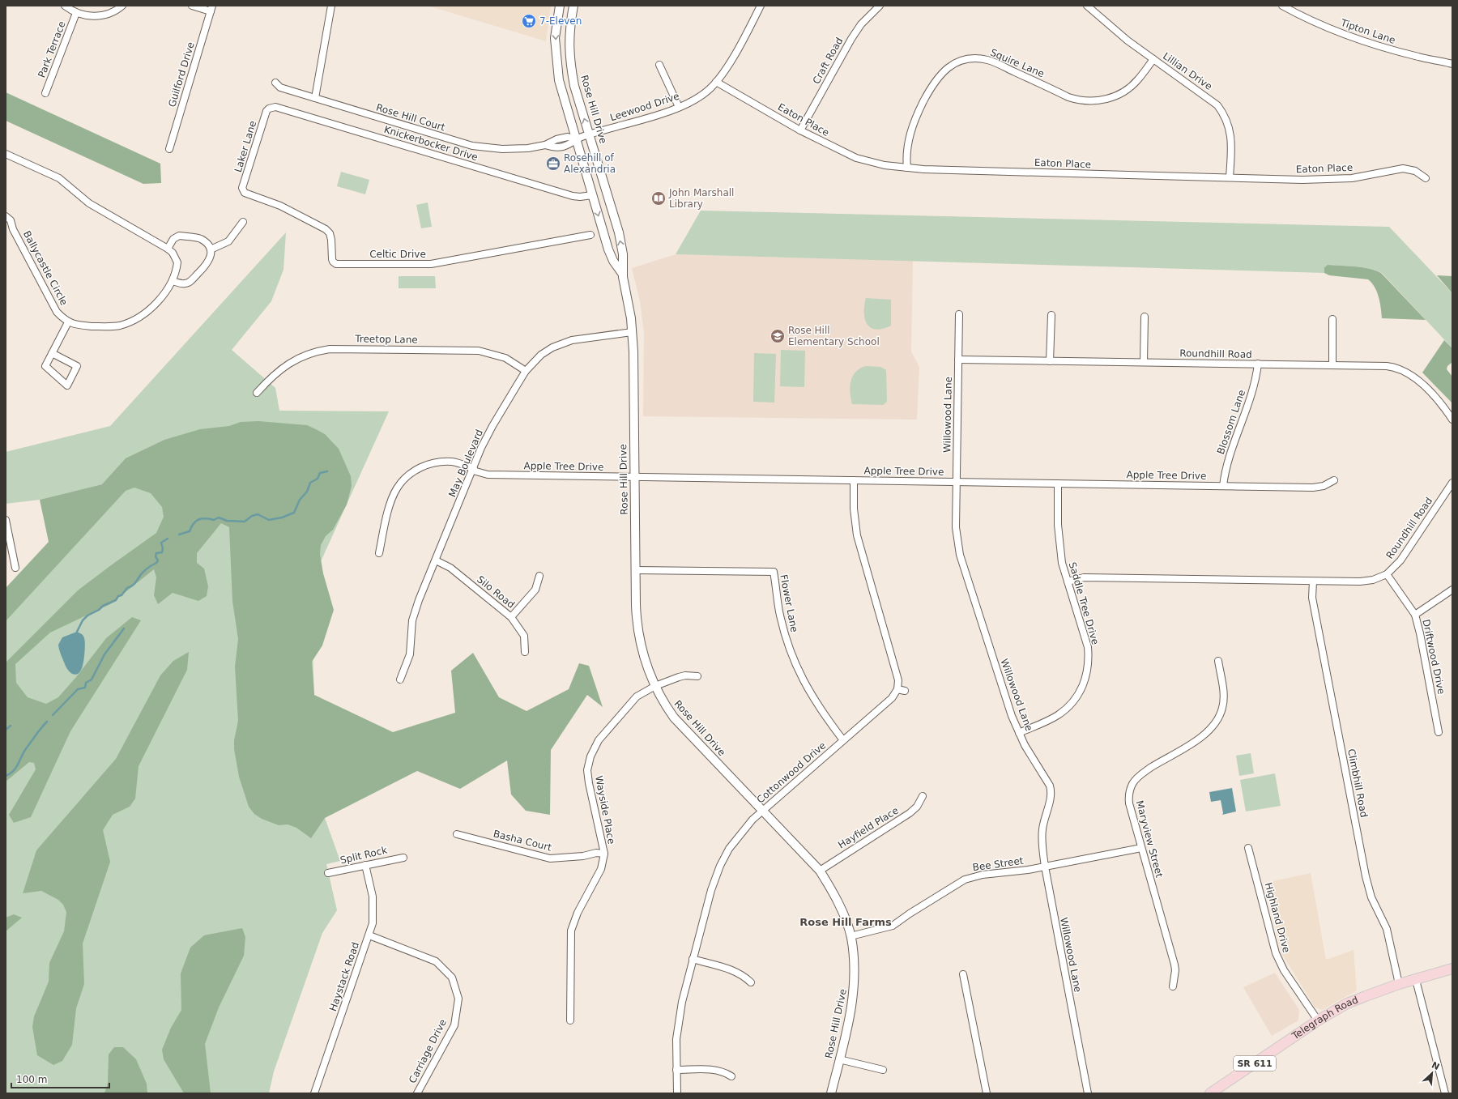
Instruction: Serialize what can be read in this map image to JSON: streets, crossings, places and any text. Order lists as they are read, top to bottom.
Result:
{
  "streets": {
    "main road": ["Telegraph Road", "SR 611"],
    "street": [
      "Tipton Lane",
      "Park Terrace",
      "Craft Road",
      "Squire Lane",
      "Lillian Drive",
      "Guilford Drive",
      "Leewood Drive",
      "Rose Hill Drive",
      "Rose Hill Court",
      "Eaton Place",
      "Knickerbocker Drive",
      "Laker Lane",
      "Celtic Drive",
      "Ballycastle Circle",
      "Treetop Lane",
      "Roundhill Road",
      "Willowood Lane",
      "Blossom Lane",
      "May Boulevard",
      "Apple Tree Drive",
      "Silo Road",
      "Flower Lane",
      "Saddle Tree Drive",
      "Driftwood Drive",
      "Cottonwood Drive",
      "Climbhill Road",
      "Wayside Place",
      "Hayfield Place",
      "Maryview Street",
      "Basha Court",
      "Split Rock",
      "Bee Street",
      "Highland Drive",
      "Haystack Road",
      "Carriage Drive"
    ]
  },
  "crossings": [
    ["Craft Road", "Eaton Place"],
    ["Squire Lane", "Lillian Drive"],
    ["Squire Lane", "Eaton Place"],
    ["Lillian Drive", "Eaton Place"],
    ["Leewood Drive", "Rose Hill Drive"],
    ["Leewood Drive", "Rose Hill Court"],
    ["Leewood Drive", "Eaton Place"],
    ["Rose Hill Drive", "Rose Hill Court"],
    ["Rose Hill Drive", "Knickerbocker Drive"],
    ["Rose Hill Drive", "May Boulevard"],
    ["Rose Hill Drive", "Apple Tree Drive"],
    ["Rose Hill Drive", "Flower Lane"],
    ["Rose Hill Drive", "Cottonwood Drive"],
    ["Rose Hill Drive", "Wayside Place"],
    ["Rose Hill Drive", "Hayfield Place"],
    ["Rose Hill Drive", "Bee Street"],
    ["Knickerbocker Drive", "Laker Lane"],
    ["Laker Lane", "Celtic Drive"],
    ["Treetop Lane", "May Boulevard"],
    ["Roundhill Road", "Willowood Lane"],
    ["Roundhill Road", "Blossom Lane"],
    ["Roundhill Road", "Saddle Tree Drive"],
    ["Roundhill Road", "Driftwood Drive"],
    ["Roundhill Road", "Climbhill Road"],
    ["Willowood Lane", "Apple Tree Drive"],
    ["Willowood Lane", "Saddle Tree Drive"],
    ["Willowood Lane", "Bee Street"],
    ["Blossom Lane", "Apple Tree Drive"],
    ["May Boulevard", "Apple Tree Drive"],
    ["May Boulevard", "Silo Road"],
    ["Apple Tree Drive", "Saddle Tree Drive"],
    ["Apple Tree Drive", "Cottonwood Drive"],
    ["Flower Lane", "Cottonwood Drive"],
    ["Climbhill Road", "Telegraph Road"],
    ["Wayside Place", "Basha Court"],
    ["Maryview Street", "Bee Street"],
    ["Split Rock", "Haystack Road"],
    ["Highland Drive", "Telegraph Road"],
    ["Haystack Road", "Carriage Drive"]
  ],
  "districts": ["Rose Hill Farms"],
  "places": {
    "supermarket": ["7-Eleven"],
    "office": ["Rosehill of Alexandria"],
    "library": ["John Marshall Library"],
    "school or university": ["Rose Hill Elementary School"]
  },
  "scale_bar": "100 m",
  "north": "top right"
}
